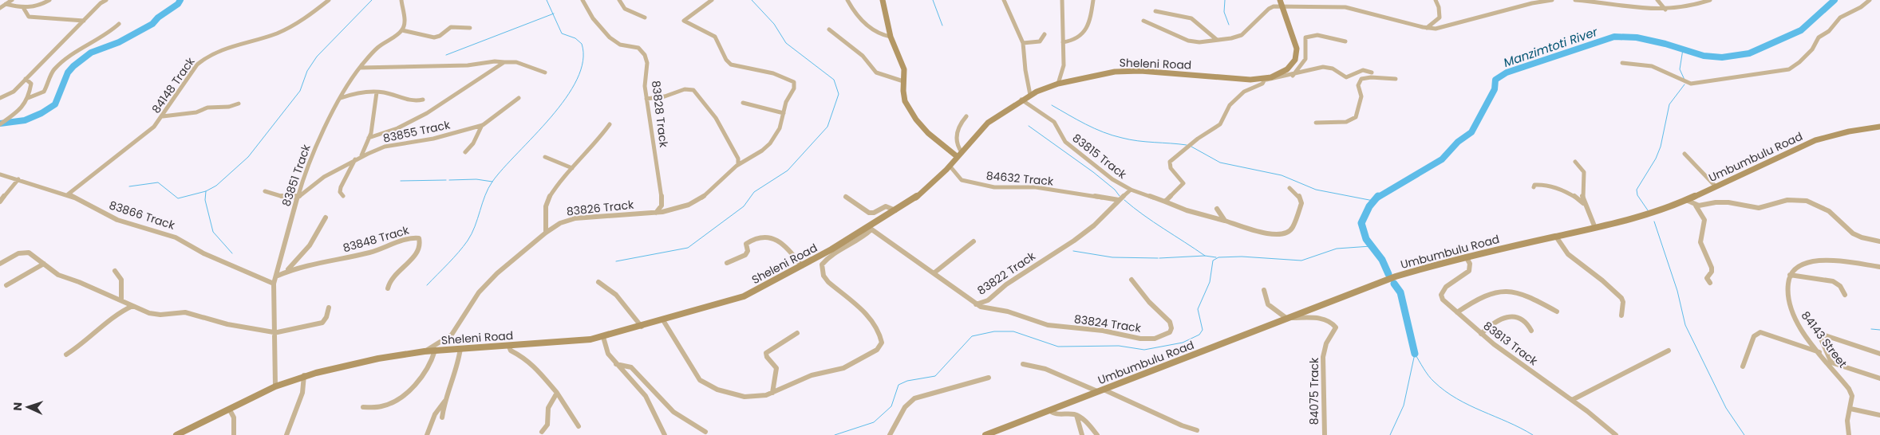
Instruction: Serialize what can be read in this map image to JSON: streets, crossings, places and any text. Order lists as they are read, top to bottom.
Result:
{
  "streets": {
    "street": [
      "Sheleni Road",
      "84148 Track",
      "83828 Track",
      "83855 Track",
      "83815 Track",
      "Umbumbulu Road",
      "83851 Track",
      "84632 Track",
      "83826 Track",
      "83866 Track",
      "83848 Track",
      "83822 Track",
      "83824 Track",
      "84143 Street",
      "83813 Track",
      "84075 Track"
    ]
  },
  "crossings": [
    ["Sheleni Road", "83815 Track"],
    ["Sheleni Road", "83851 Track"],
    ["Sheleni Road", "84632 Track"],
    ["Sheleni Road", "83826 Track"],
    ["Sheleni Road", "83822 Track"],
    ["84148 Track", "83866 Track"],
    ["83828 Track", "83826 Track"],
    ["83855 Track", "83851 Track"],
    ["83815 Track", "83822 Track"],
    ["Umbumbulu Road", "83813 Track"],
    ["Umbumbulu Road", "84075 Track"],
    ["83851 Track", "83866 Track"],
    ["83851 Track", "83848 Track"],
    ["84632 Track", "83822 Track"],
    ["83822 Track", "83824 Track"]
  ],
  "water": ["Manzimtoti River"],
  "north": "left"
}
